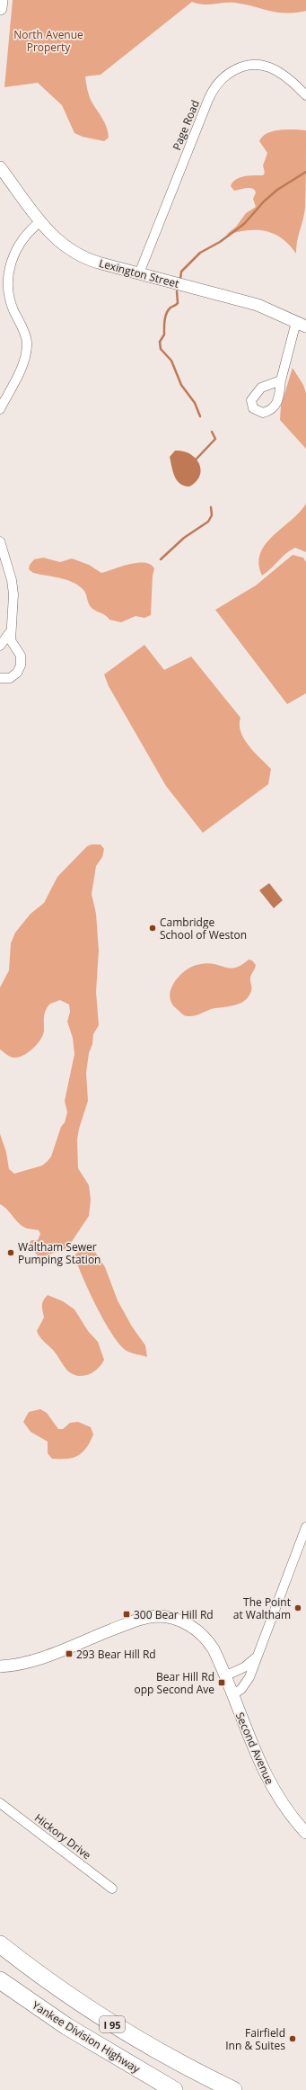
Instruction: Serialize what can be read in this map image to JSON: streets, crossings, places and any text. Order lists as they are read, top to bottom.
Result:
{
  "streets": {
    "highway": ["I 95", "Yankee Division Highway"],
    "street": [
      "Page Road",
      "Lexington Street",
      "Second Avenue",
      "Hickory Drive"
    ]
  },
  "crossings": [
    ["Page Road", "Lexington Street"]
  ],
  "parks": ["North Avenue Property"],
  "places": {
    "other": [
      "Cambridge School of Weston",
      "Waltham Sewer Pumping Station",
      "The Point at Waltham",
      "Fairfield Inn & Suites"
    ],
    "transit": ["300 Bear Hill Rd", "293 Bear Hill Rd", "Bear Hill Rd opp Second Ave"]
  }
}
